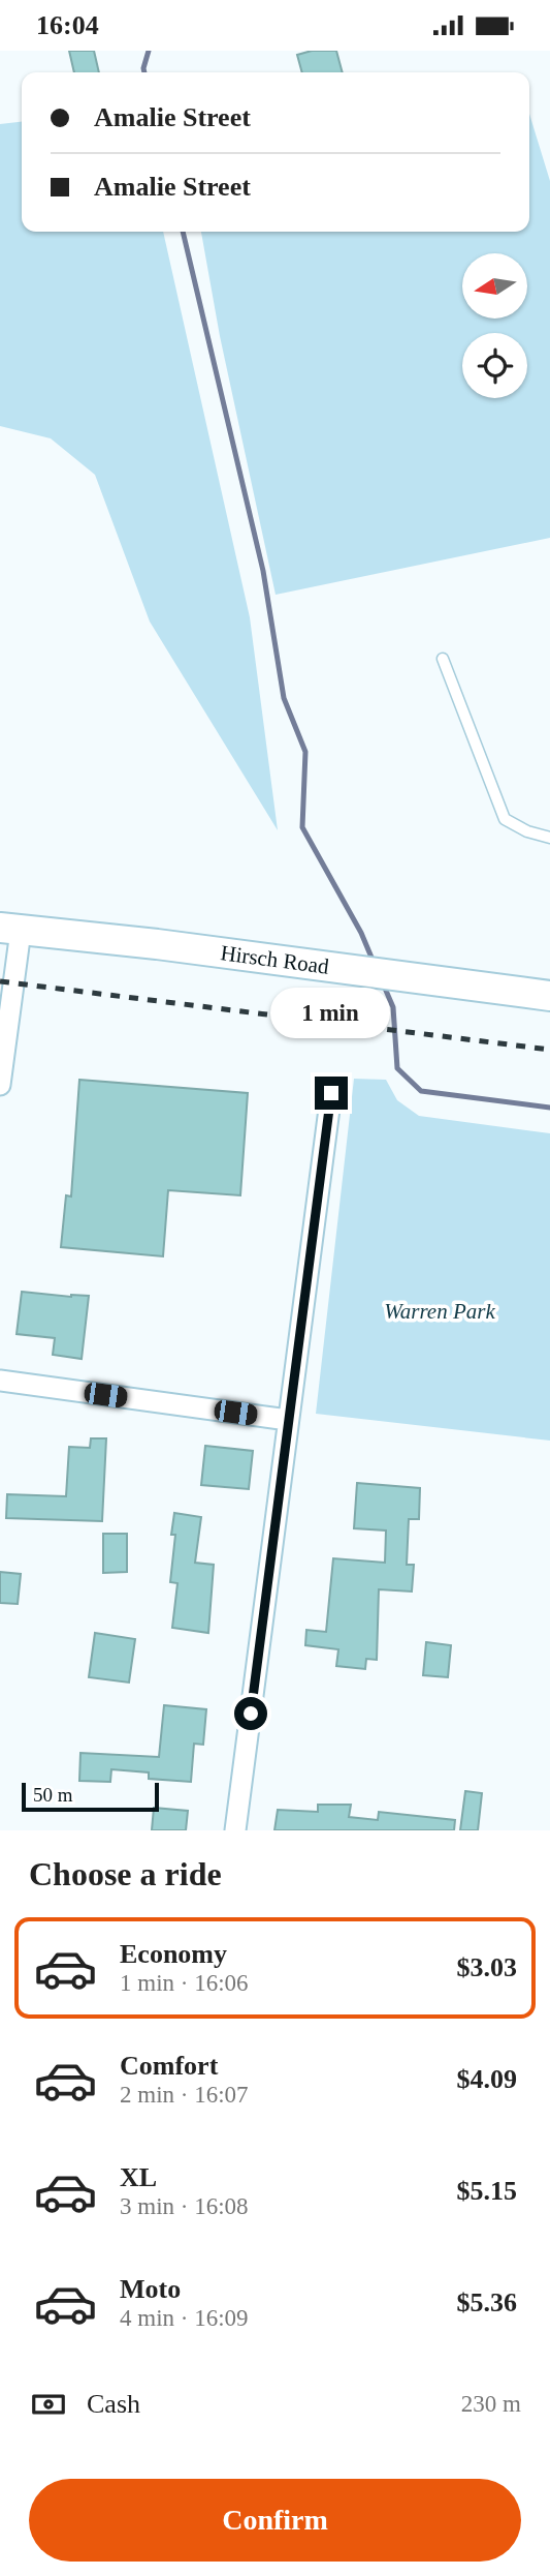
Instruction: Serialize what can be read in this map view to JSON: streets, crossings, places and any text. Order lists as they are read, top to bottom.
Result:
{
  "streets": {
    "main road": ["Hirsch Road"]
  },
  "parks": ["Warren Park"],
  "scale_bar": "50 m",
  "north": "left",
  "page": {
    "status": "16:04",
    "banner": ["Amalie Street", "Amalie Street"],
    "bubble": "1 min",
    "scale": "50 m",
    "heading": "Choose a ride",
    "list": [
      {
        "name": "Economy",
        "note": "1 min · 16:06",
        "value": "$3.03"
      },
      {
        "name": "Comfort",
        "note": "2 min · 16:07",
        "value": "$4.09"
      },
      {
        "name": "XL",
        "note": "3 min · 16:08",
        "value": "$5.15"
      },
      {
        "name": "Moto",
        "note": "4 min · 16:09",
        "value": "$5.36"
      }
    ],
    "pay": ["Cash", "230 m"],
    "buttons": "Confirm"
  }
}
